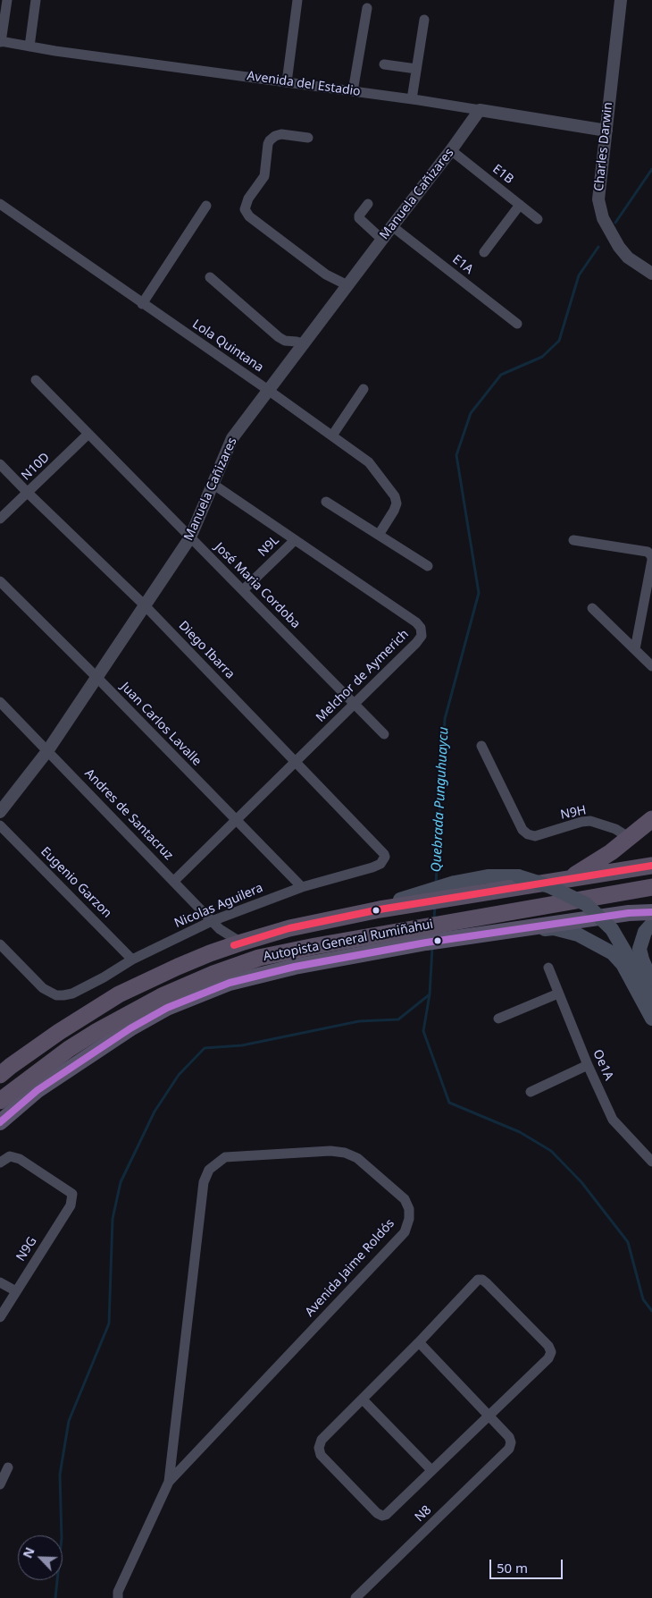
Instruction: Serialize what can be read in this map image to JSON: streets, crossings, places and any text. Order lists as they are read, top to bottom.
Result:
{
  "streets": {
    "highway": ["Autopista General Rumiñahui"],
    "street": [
      "Avenida del Estadio",
      "Charles Darwin",
      "E1B",
      "Manuela Cañizares",
      "E1A",
      "Lola Quintana",
      "N10D",
      "N9L",
      "José Maria Cordoba",
      "Diego Ibarra",
      "Melchor de Aymerich",
      "Juan Carlos Lavalle",
      "N9H",
      "Andres de Santacruz",
      "Eugenio Garzon",
      "Nicolas Aguilera",
      "Oe1A",
      "N9G",
      "Avenida Jaime Roldós",
      "N8"
    ]
  },
  "crossings": [
    ["Avenida del Estadio", "Charles Darwin"],
    ["Avenida del Estadio", "Manuela Cañizares"],
    ["E1B", "Manuela Cañizares"],
    ["Manuela Cañizares", "E1A"],
    ["Manuela Cañizares", "Lola Quintana"],
    ["Manuela Cañizares", "José Maria Cordoba"],
    ["Manuela Cañizares", "Diego Ibarra"],
    ["Manuela Cañizares", "Melchor de Aymerich"],
    ["Manuela Cañizares", "Juan Carlos Lavalle"],
    ["Manuela Cañizares", "Andres de Santacruz"],
    ["N10D", "José Maria Cordoba"],
    ["N10D", "Diego Ibarra"],
    ["N9L", "José Maria Cordoba"],
    ["N9L", "Melchor de Aymerich"],
    ["José Maria Cordoba", "Melchor de Aymerich"],
    ["Diego Ibarra", "Melchor de Aymerich"],
    ["Diego Ibarra", "Nicolas Aguilera"],
    ["Melchor de Aymerich", "Juan Carlos Lavalle"],
    ["Melchor de Aymerich", "Andres de Santacruz"],
    ["Juan Carlos Lavalle", "Nicolas Aguilera"],
    ["Andres de Santacruz", "Nicolas Aguilera"],
    ["Andres de Santacruz", "Autopista General Rumiñahui"],
    ["Eugenio Garzon", "Nicolas Aguilera"]
  ],
  "water": ["Quebrada Punguhuaycu"],
  "scale_bar": "50 m",
  "north": "top left"
}
